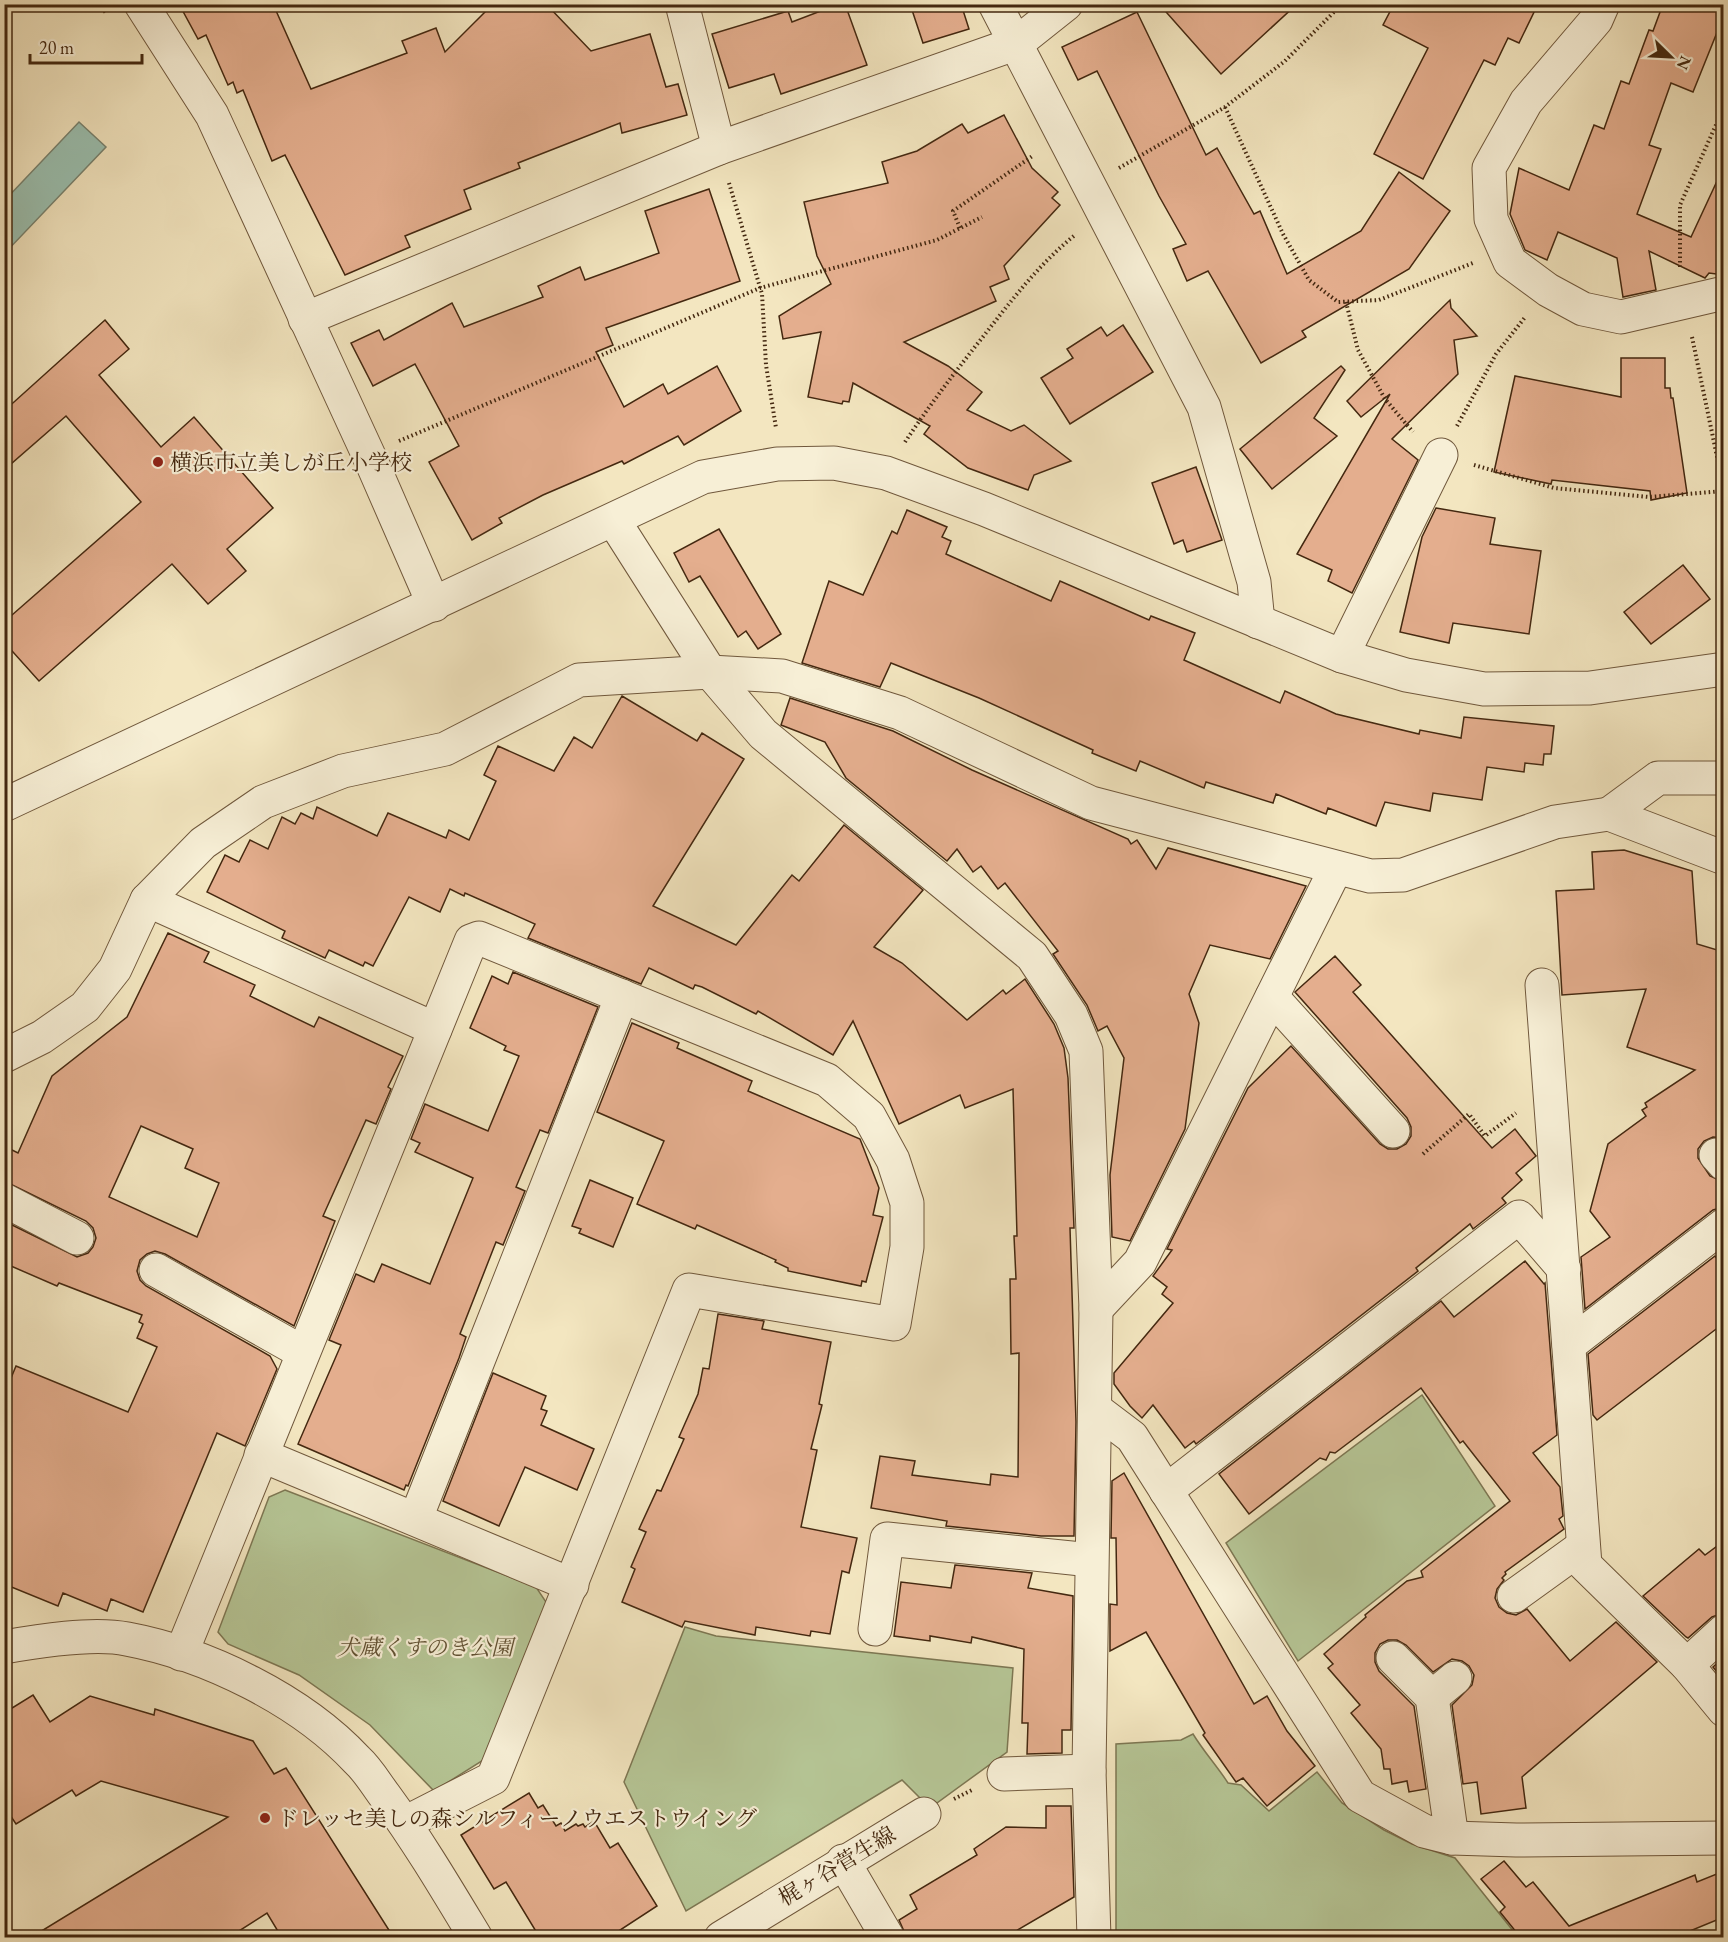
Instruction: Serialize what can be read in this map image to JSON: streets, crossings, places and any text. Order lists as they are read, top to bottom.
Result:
{
  "streets": {
    "street": ["梶ヶ谷菅生線"]
  },
  "parks": ["犬蔵くすのき公園"],
  "places": ["横浜市立美しが丘小学校", "ドレッセ美しの森シルフィーノウエストウイング"],
  "scale_bar": "20 m",
  "north": "bottom right"
}
